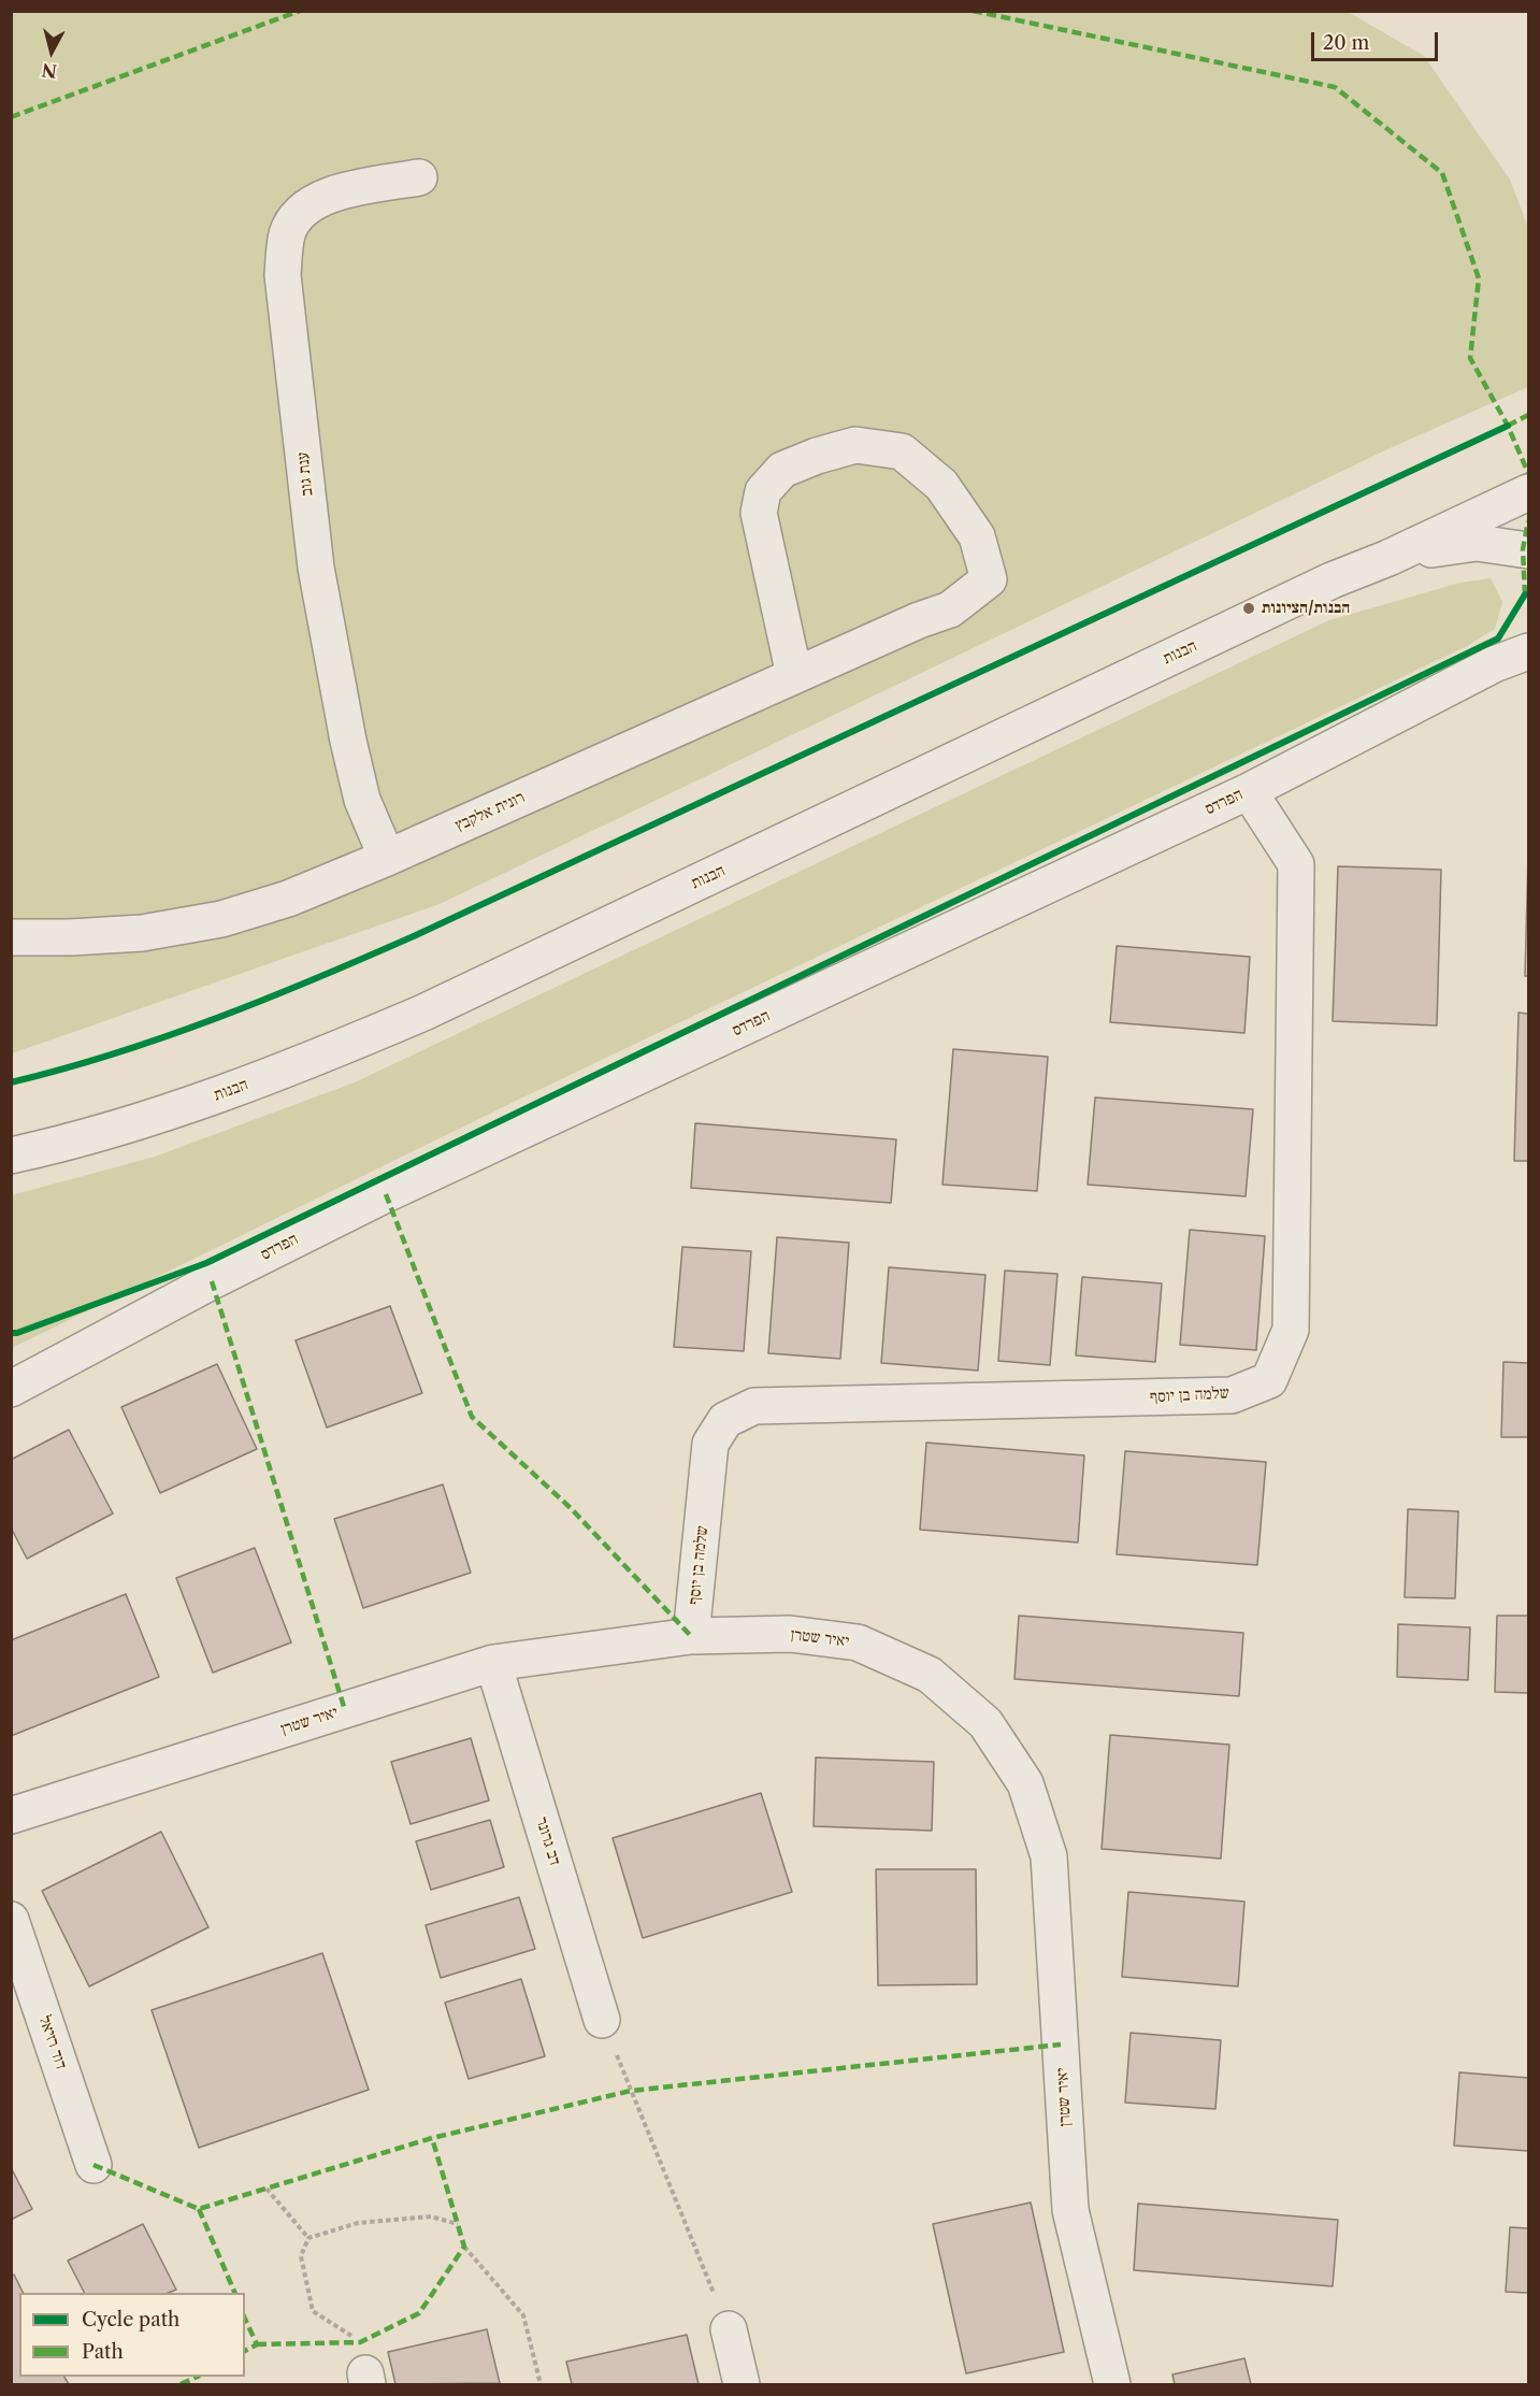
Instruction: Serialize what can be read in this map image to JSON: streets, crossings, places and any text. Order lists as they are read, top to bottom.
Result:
{
  "streets": {
    "street": [
      "ענת גוב",
      "הבנות",
      "הפרדס",
      "רונית אלקבץ",
      "שלמה בן יוסף",
      "יאיר שטרן",
      "דב גרונר",
      "דוד רזיאל"
    ]
  },
  "crossings": [
    ["ענת גוב", "רונית אלקבץ"],
    ["הפרדס", "שלמה בן יוסף"],
    ["שלמה בן יוסף", "יאיר שטרן"],
    ["יאיר שטרן", "דב גרונר"]
  ],
  "places": ["הבנות/הציונות"],
  "legend": ["Cycle path", "Path"],
  "scale_bar": "20 m",
  "north": "bottom"
}
